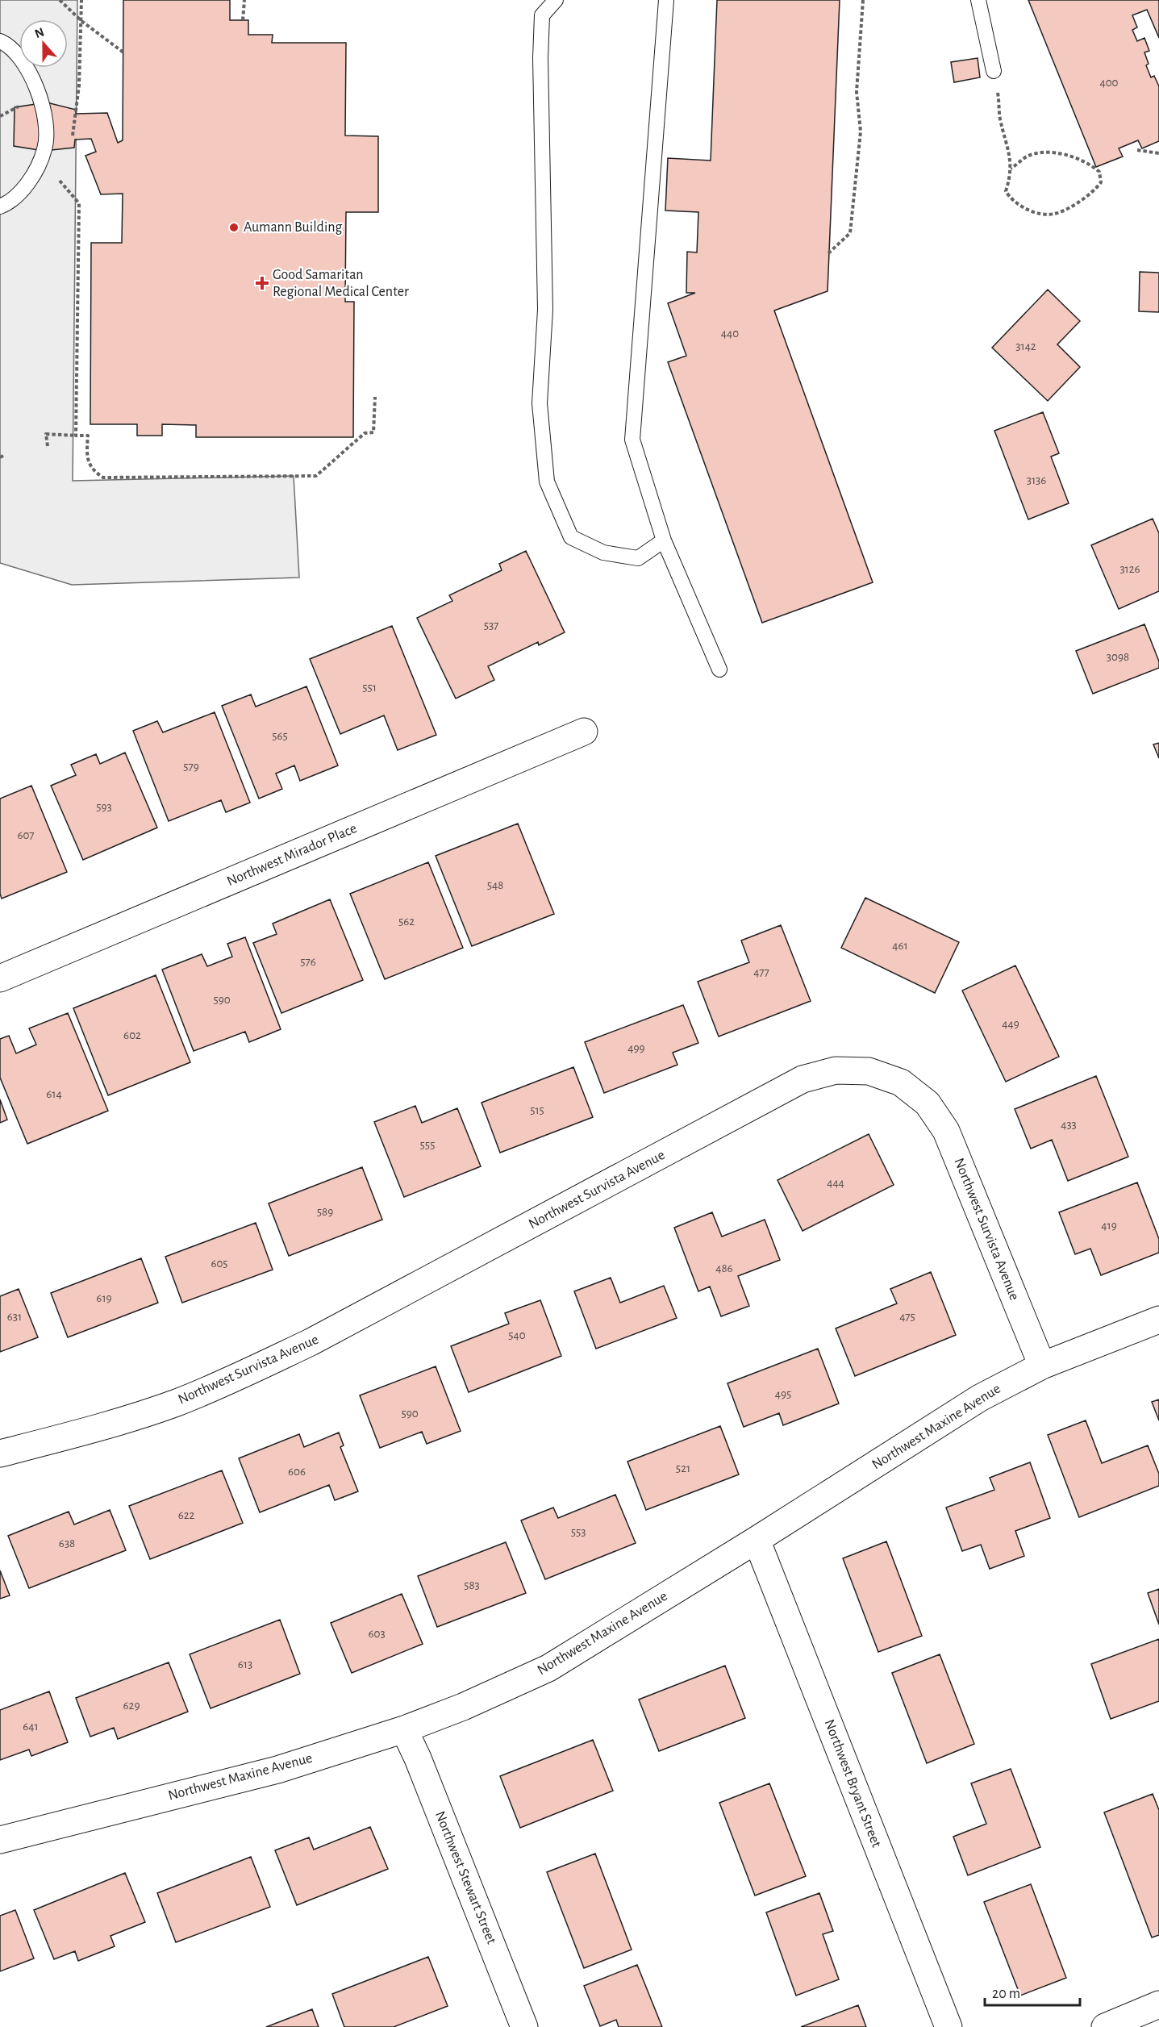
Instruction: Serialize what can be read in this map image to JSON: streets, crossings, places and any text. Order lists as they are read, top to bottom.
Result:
{
  "streets": {
    "street": [
      "Northwest Mirador Place",
      "Northwest Survista Avenue",
      "Northwest Maxine Avenue",
      "Northwest Bryant Street",
      "Northwest Stewart Street"
    ]
  },
  "crossings": [
    ["Northwest Survista Avenue", "Northwest Maxine Avenue"],
    ["Northwest Maxine Avenue", "Northwest Bryant Street"],
    ["Northwest Maxine Avenue", "Northwest Stewart Street"]
  ],
  "places": {
    "other": ["Aumann Building"],
    "health": ["Good Samaritan Regional Medical Center"]
  },
  "house_numbers": [
    "400",
    "440",
    "3142",
    "3136",
    "3126",
    "537",
    "3098",
    "551",
    "565",
    "579",
    "593",
    "607",
    "548",
    "562",
    "461",
    "576",
    "477",
    "590",
    "449",
    "602",
    "499",
    "614",
    "515",
    "433",
    "555",
    "444",
    "589",
    "419",
    "605",
    "486",
    "619",
    "631",
    "475",
    "540",
    "495",
    "590",
    "521",
    "606",
    "622",
    "553",
    "638",
    "583",
    "603",
    "613",
    "629",
    "641"
  ],
  "scale_bar": "20 m",
  "north": "top"
}
